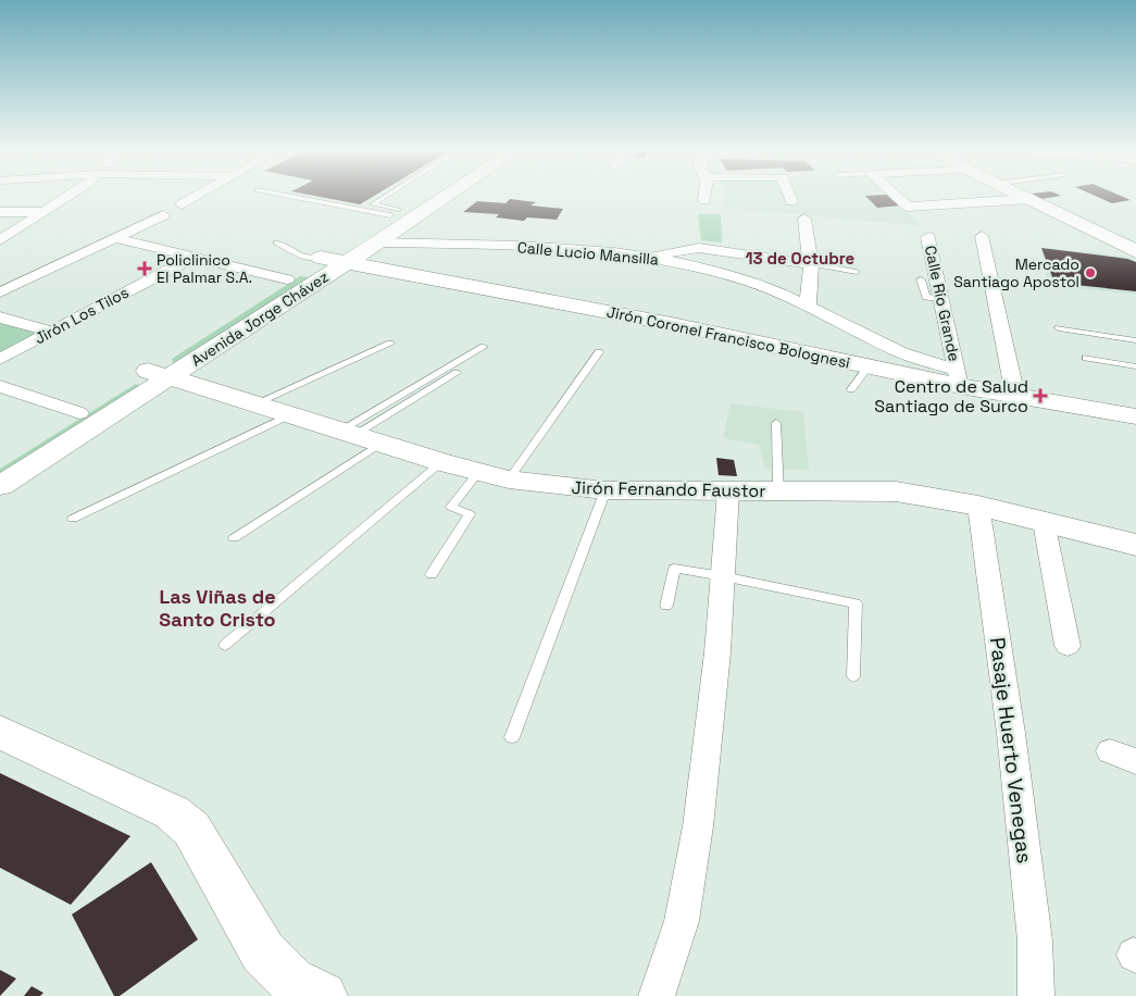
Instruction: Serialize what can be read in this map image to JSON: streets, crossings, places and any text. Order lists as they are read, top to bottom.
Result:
{
  "streets": {
    "street": [
      "Calle Lucio Mansilla",
      "Calle Río Grande",
      "Jirón Los Tilos",
      "Avenida Jorge Chávez",
      "Jirón Coronel Francisco Bolognesi",
      "Jirón Fernando Faustor",
      "Pasaje Huerto Venegas"
    ]
  },
  "crossings": [
    ["Calle Lucio Mansilla", "Calle Río Grande"],
    ["Calle Lucio Mansilla", "Avenida Jorge Chávez"],
    ["Calle Lucio Mansilla", "Jirón Coronel Francisco Bolognesi"],
    ["Calle Río Grande", "Jirón Coronel Francisco Bolognesi"],
    ["Avenida Jorge Chávez", "Jirón Coronel Francisco Bolognesi"],
    ["Avenida Jorge Chávez", "Jirón Fernando Faustor"],
    ["Jirón Fernando Faustor", "Pasaje Huerto Venegas"]
  ],
  "districts": ["13 de Octubre", "Las Viñas de Santo Cristo"],
  "places": {
    "health": ["Policlinico El Palmar S.A.", "Centro de Salud Santiago de Surco"],
    "other": ["Mercado Santiago Apostol"]
  }
}
